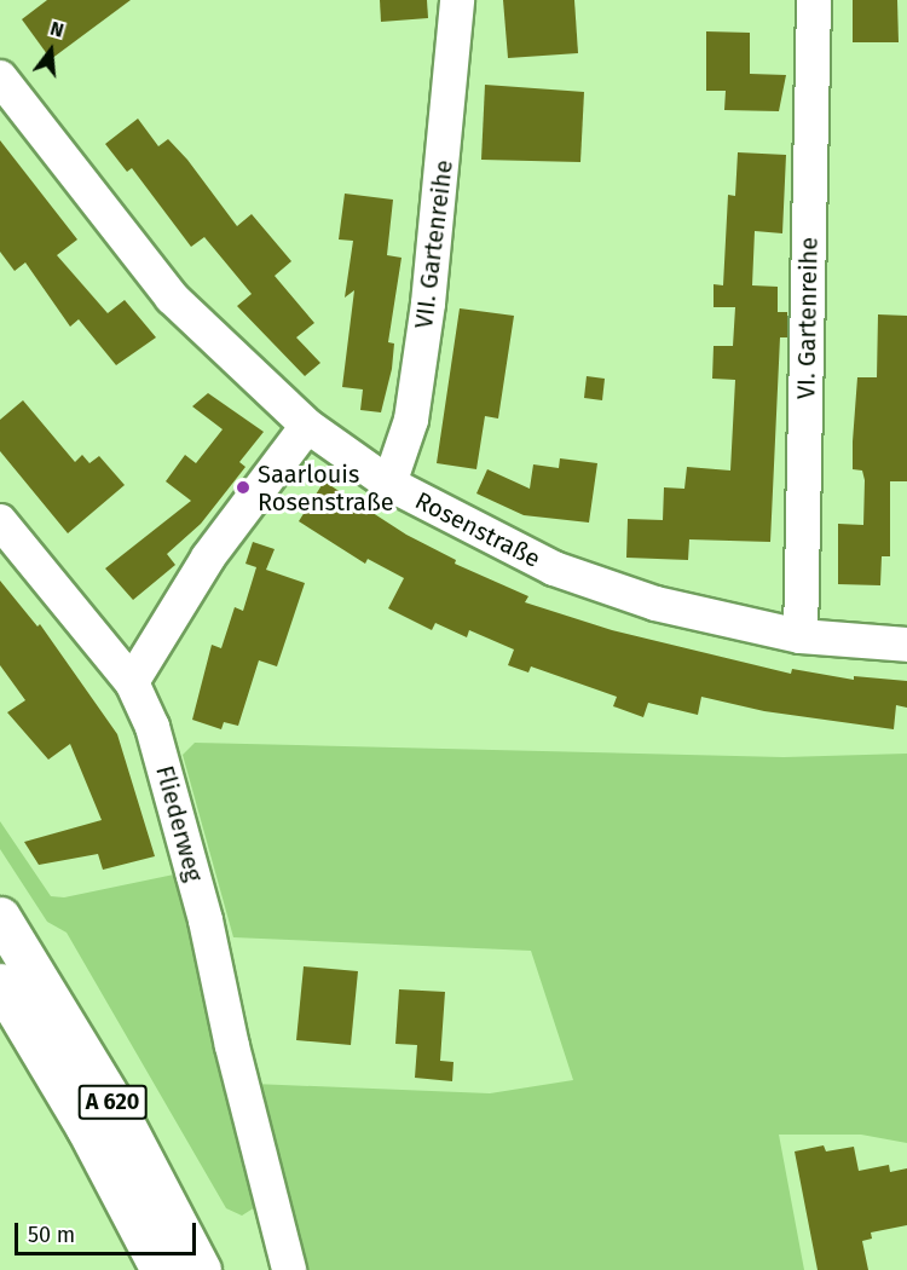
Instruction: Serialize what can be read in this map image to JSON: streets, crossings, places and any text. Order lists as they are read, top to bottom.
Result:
{
  "streets": {
    "highway": ["A 620"],
    "street": [
      "VII. Gartenreihe",
      "VI. Gartenreihe",
      "Rosenstraße",
      "Fliederweg"
    ]
  },
  "crossings": [
    ["VII. Gartenreihe", "Rosenstraße"],
    ["VI. Gartenreihe", "Rosenstraße"]
  ],
  "places": ["Saarlouis Rosenstraße"],
  "scale_bar": "50 m",
  "north": "top"
}
